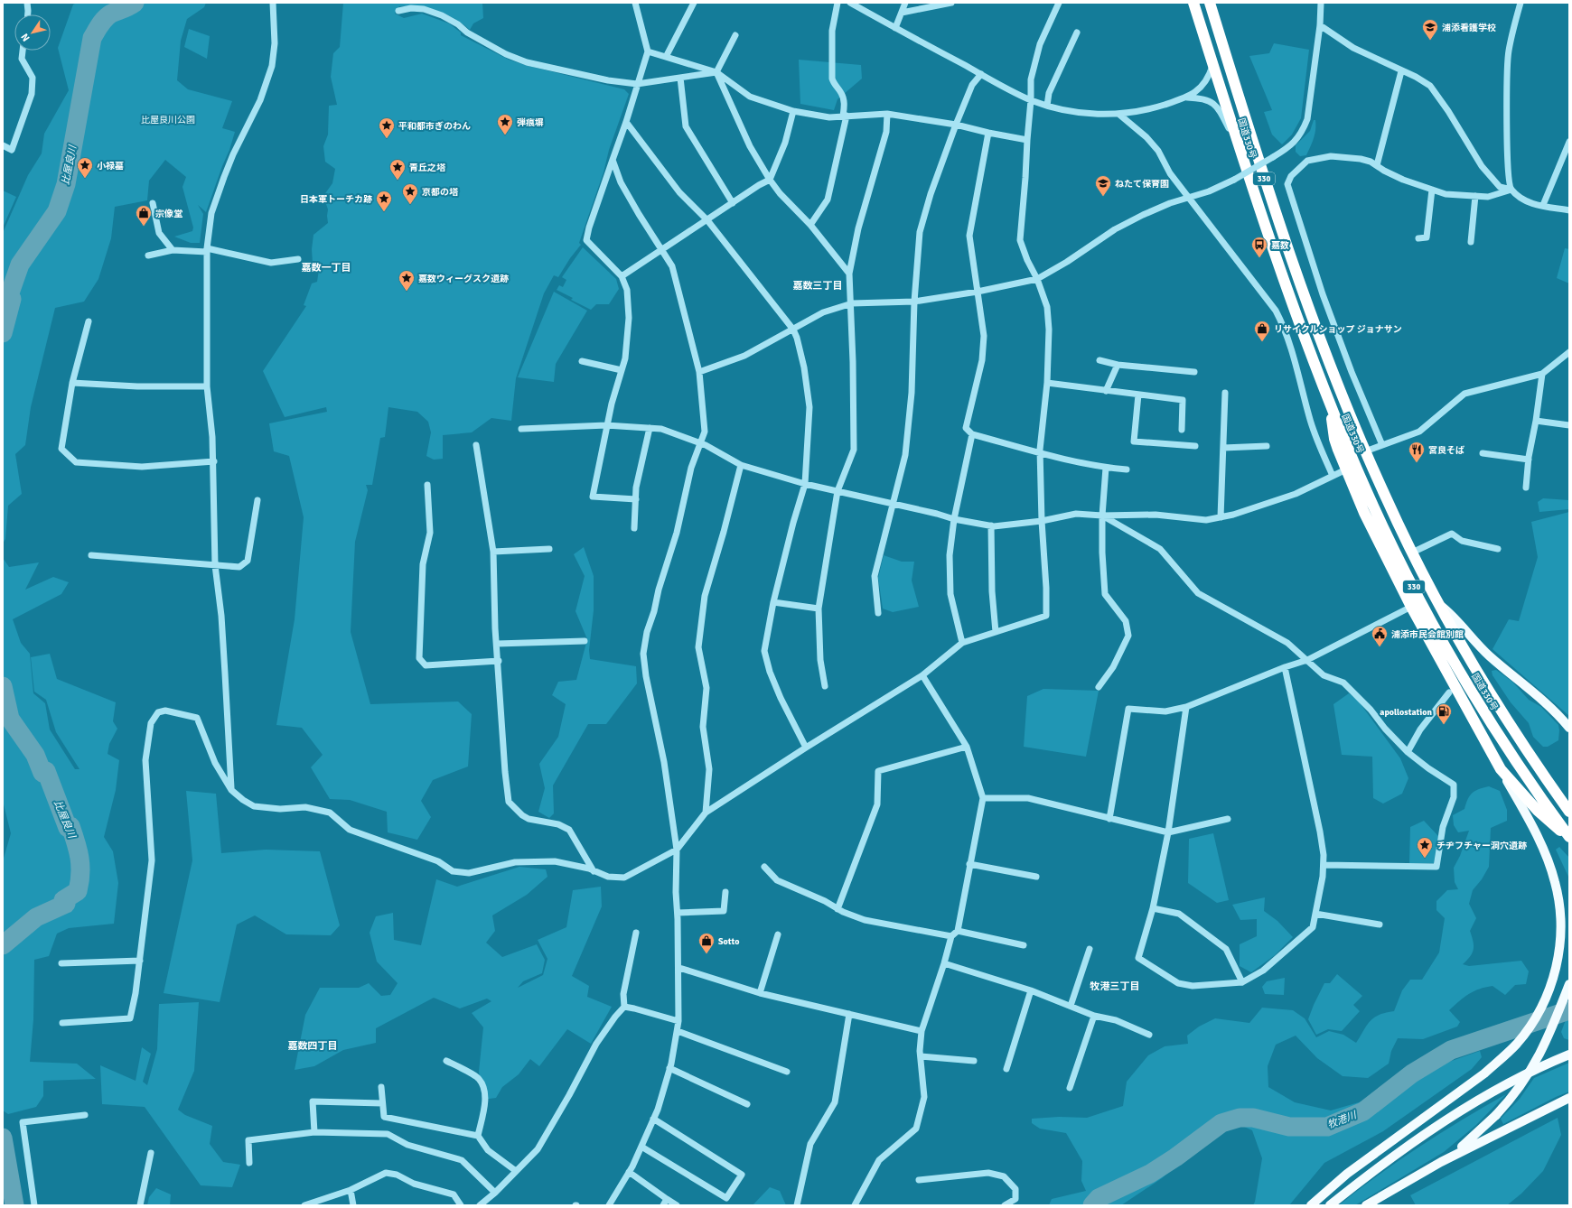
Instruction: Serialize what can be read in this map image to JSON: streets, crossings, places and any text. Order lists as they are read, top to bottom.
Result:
{
  "streets": {
    "highway": ["国道330号", "330"]
  },
  "crossings": [
    ["国道330号", "330"]
  ],
  "districts": [
    "嘉数一丁目",
    "嘉数三丁目",
    "牧港三丁目",
    "嘉数四丁目"
  ],
  "water": ["比屋良川", "牧港川"],
  "parks": ["比屋良川公園"],
  "places": {
    "school or university": ["浦添看護学校", "ねたて保育園"],
    "place": [
      "弾痕塀",
      "平和都市ぎのわん",
      "小禄墓",
      "青丘之塔",
      "京都の塔",
      "日本軍トーチカ跡",
      "嘉数ウィーグスク遺跡",
      "チヂフチャー洞穴遺跡"
    ],
    "shop": ["宗像堂", "リサイクルショップ ジョナサン", "Sotto"],
    "bus stop": ["嘉数"],
    "restaurant": ["宮良そば"],
    "public building": ["浦添市民会館別館"],
    "fuel station": ["apollostation"]
  },
  "north": "bottom left"
}
